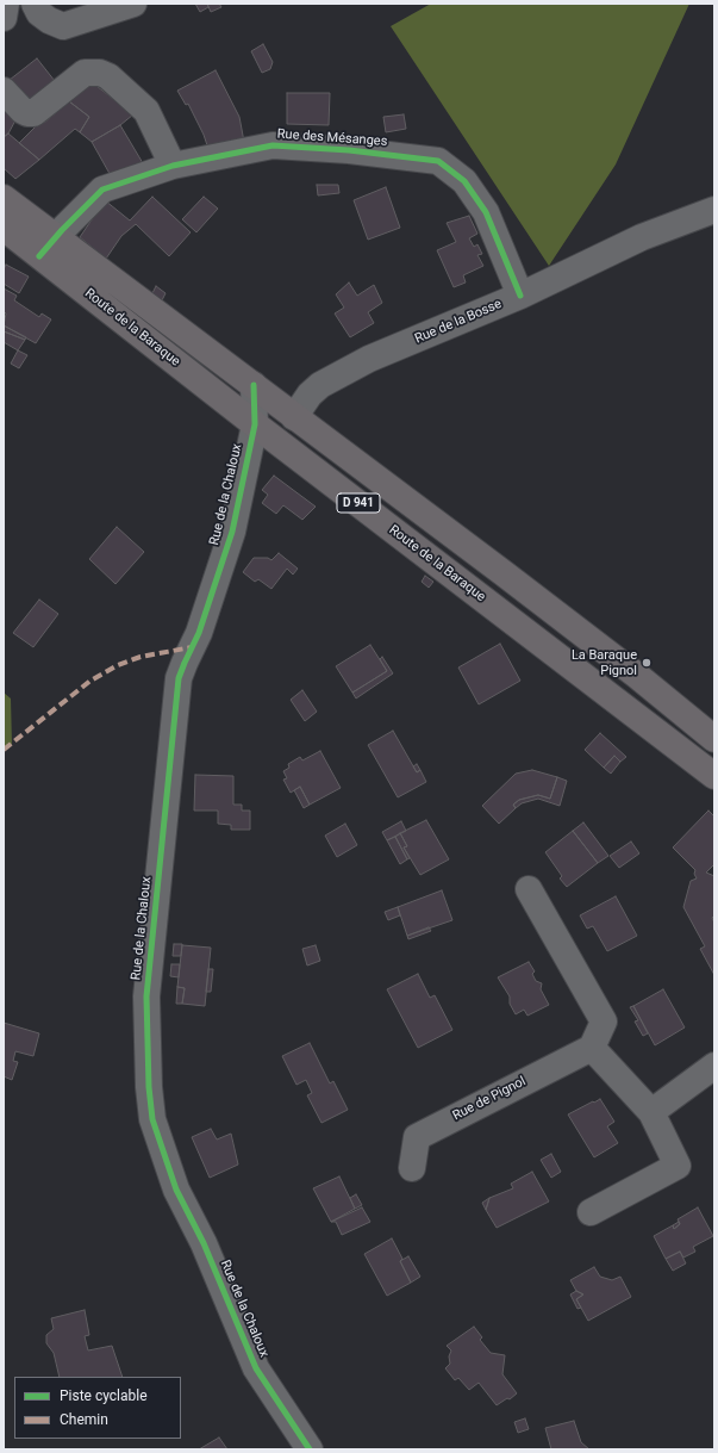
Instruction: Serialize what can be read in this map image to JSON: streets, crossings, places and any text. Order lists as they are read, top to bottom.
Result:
{
  "streets": {
    "main road": ["Route de la Baraque", "D 941"],
    "street": [
      "Rue des Mésanges",
      "Rue de la Bosse",
      "Rue de la Chaloux",
      "Rue de Pignol"
    ]
  },
  "crossings": [
    ["Rue des Mésanges", "Rue de la Bosse"],
    ["Rue des Mésanges", "Route de la Baraque"],
    ["Rue des Mésanges", "D 941"],
    ["Rue de la Bosse", "Route de la Baraque"],
    ["Route de la Baraque", "Rue de la Chaloux"],
    ["Route de la Baraque", "D 941"]
  ],
  "places": ["La Baraque Pignol"],
  "legend": ["Piste cyclable", "Chemin"]
}
